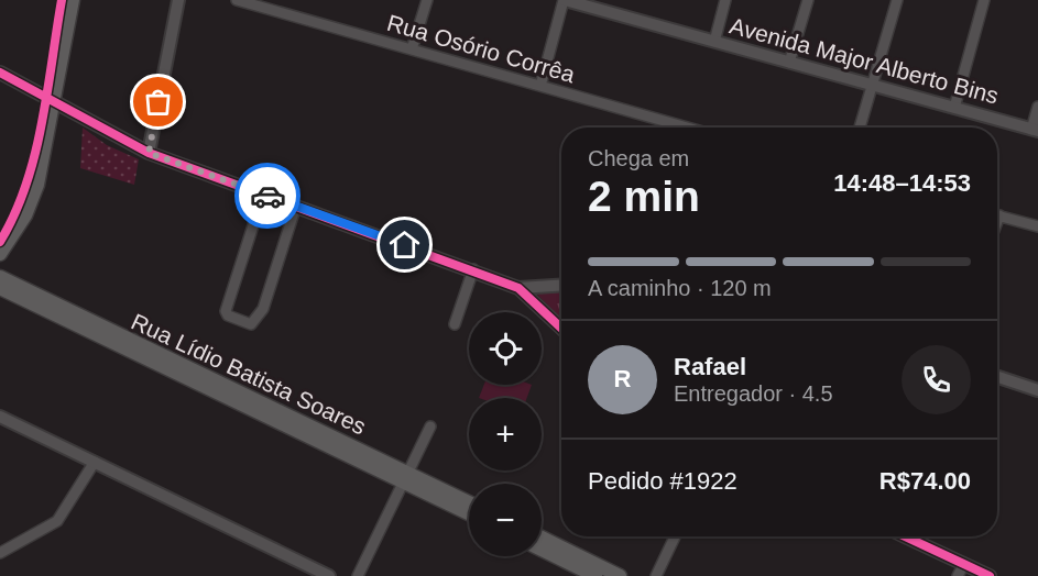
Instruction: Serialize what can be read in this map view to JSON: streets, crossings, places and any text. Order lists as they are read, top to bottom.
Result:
{
  "streets": {
    "main road": ["Rua Lídio Batista Soares"],
    "street": ["Rua Osório Corrêa", "Avenida Major Alberto Bins"]
  },
  "page": {
    "heading": ["2 min", "Chega em", "14:48–14:53"],
    "panel": [
      "Rafael",
      "Entregador · 4.5",
      "Pedido #1922",
      "R$74.00"
    ],
    "bar": "A caminho · 120 m",
    "map_buttons": ["+", "−"],
    "round": "R"
  }
}
